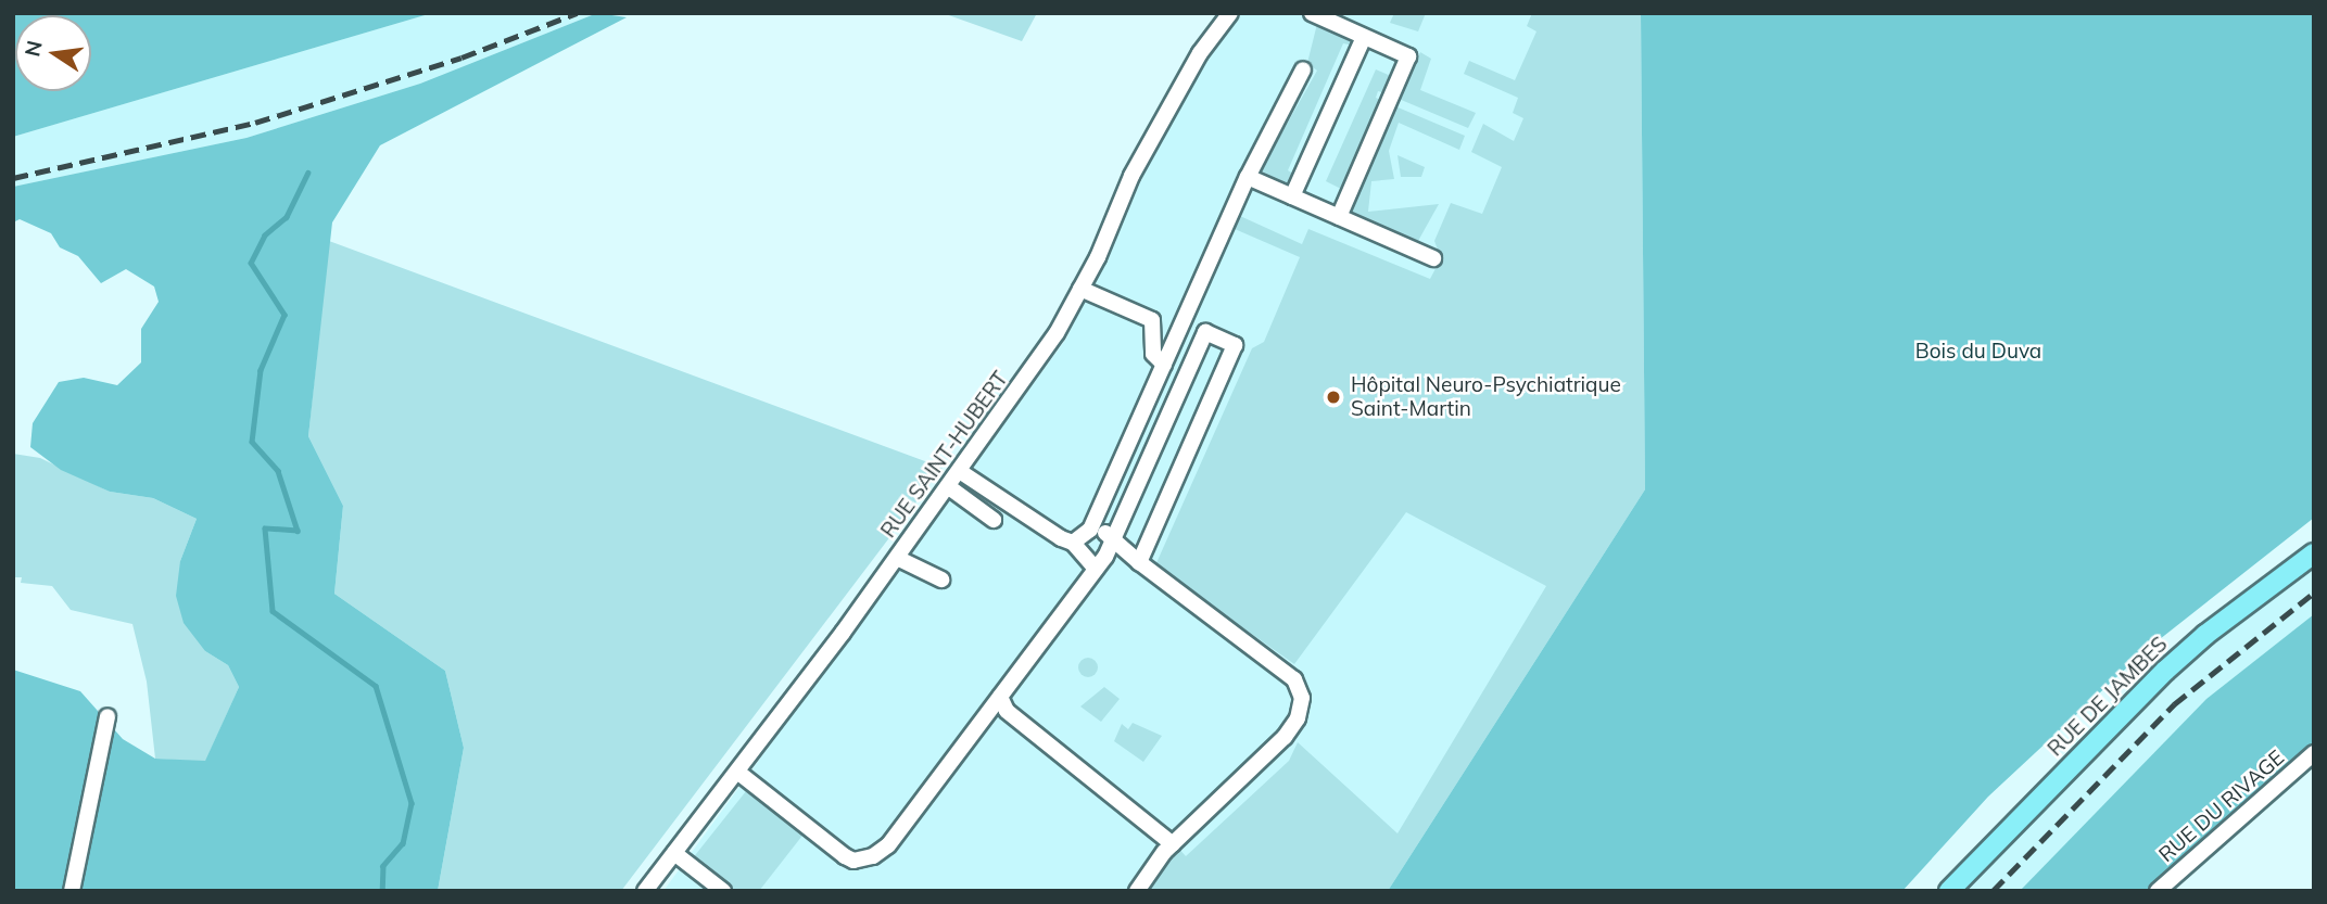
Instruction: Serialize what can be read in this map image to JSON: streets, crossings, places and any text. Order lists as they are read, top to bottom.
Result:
{
  "streets": {
    "main road": ["RUE DE JAMBES"],
    "street": ["RUE SAINT-HUBERT", "RUE DU RIVAGE"]
  },
  "parks": ["Bois du Duva"],
  "places": ["Hôpital Neuro-Psychiatrique Saint-Martin"],
  "north": "left"
}
